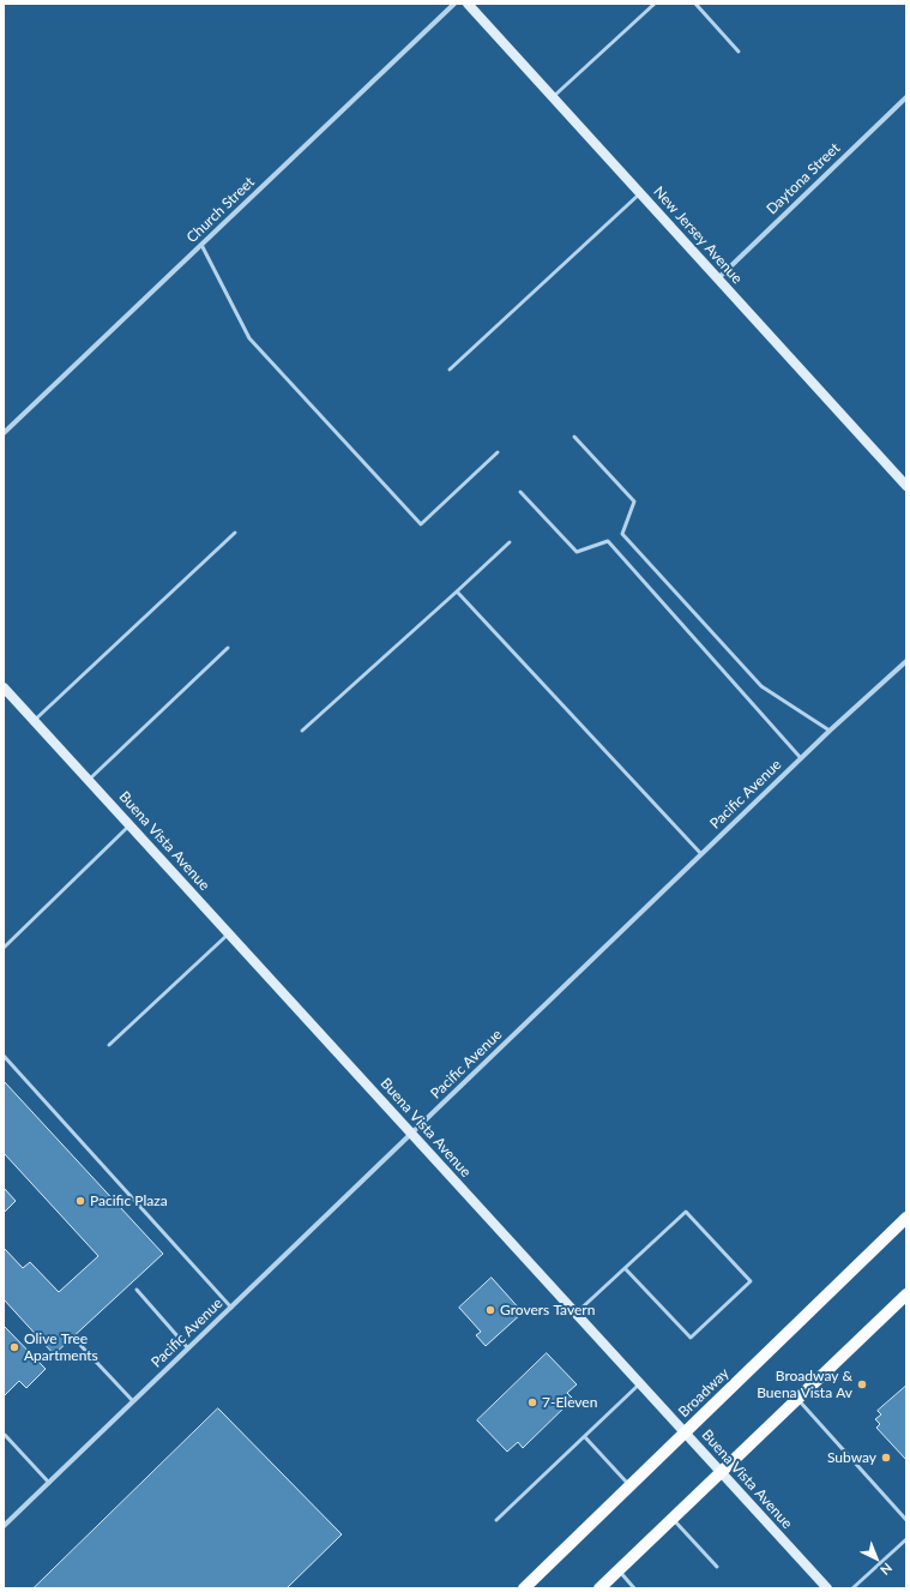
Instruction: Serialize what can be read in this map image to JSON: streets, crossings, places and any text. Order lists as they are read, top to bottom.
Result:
{
  "streets": {
    "main road": ["Broadway"],
    "street": [
      "Daytona Street",
      "Church Street",
      "New Jersey Avenue",
      "Pacific Avenue",
      "Buena Vista Avenue"
    ]
  },
  "crossings": [
    ["Daytona Street", "New Jersey Avenue"],
    ["Pacific Avenue", "Buena Vista Avenue"],
    ["Buena Vista Avenue", "Broadway"]
  ],
  "places": [
    "Pacific Plaza",
    "Grovers Tavern",
    "Olive Tree Apartments",
    "Broadway & Buena Vista Av",
    "7-Eleven",
    "Subway"
  ],
  "north": "bottom right"
}
